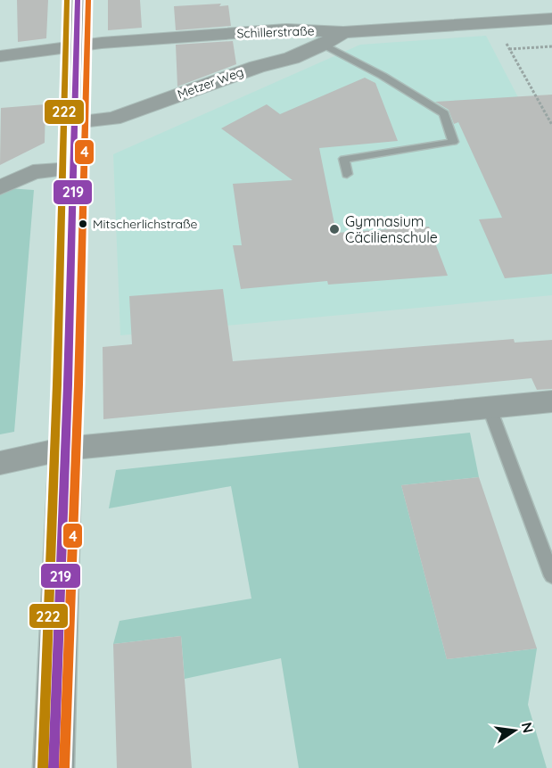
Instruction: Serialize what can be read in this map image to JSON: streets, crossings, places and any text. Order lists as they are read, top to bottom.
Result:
{
  "streets": {
    "street": ["Schillerstraße", "Metzer Weg"]
  },
  "crossings": [
    ["Schillerstraße", "Metzer Weg"]
  ],
  "places": ["Mitscherlichstraße", "Gymnasium Cäcilienschule"],
  "lines": ["transit line 219", "transit line 4", "transit line 222"],
  "north": "right"
}
